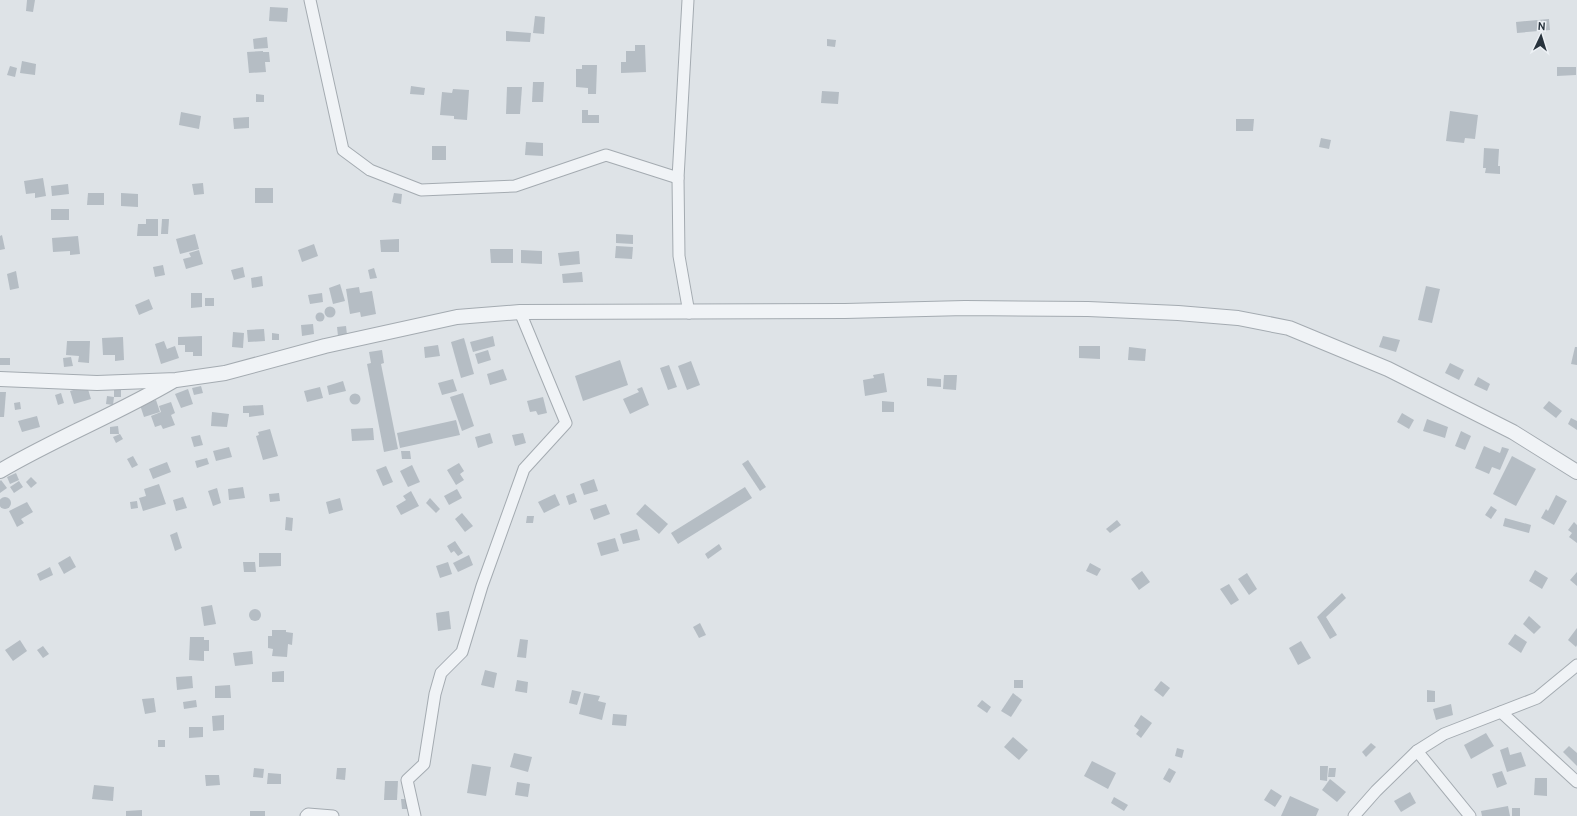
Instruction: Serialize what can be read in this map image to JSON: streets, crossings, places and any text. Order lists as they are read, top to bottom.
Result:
{
  "north": "top"
}
